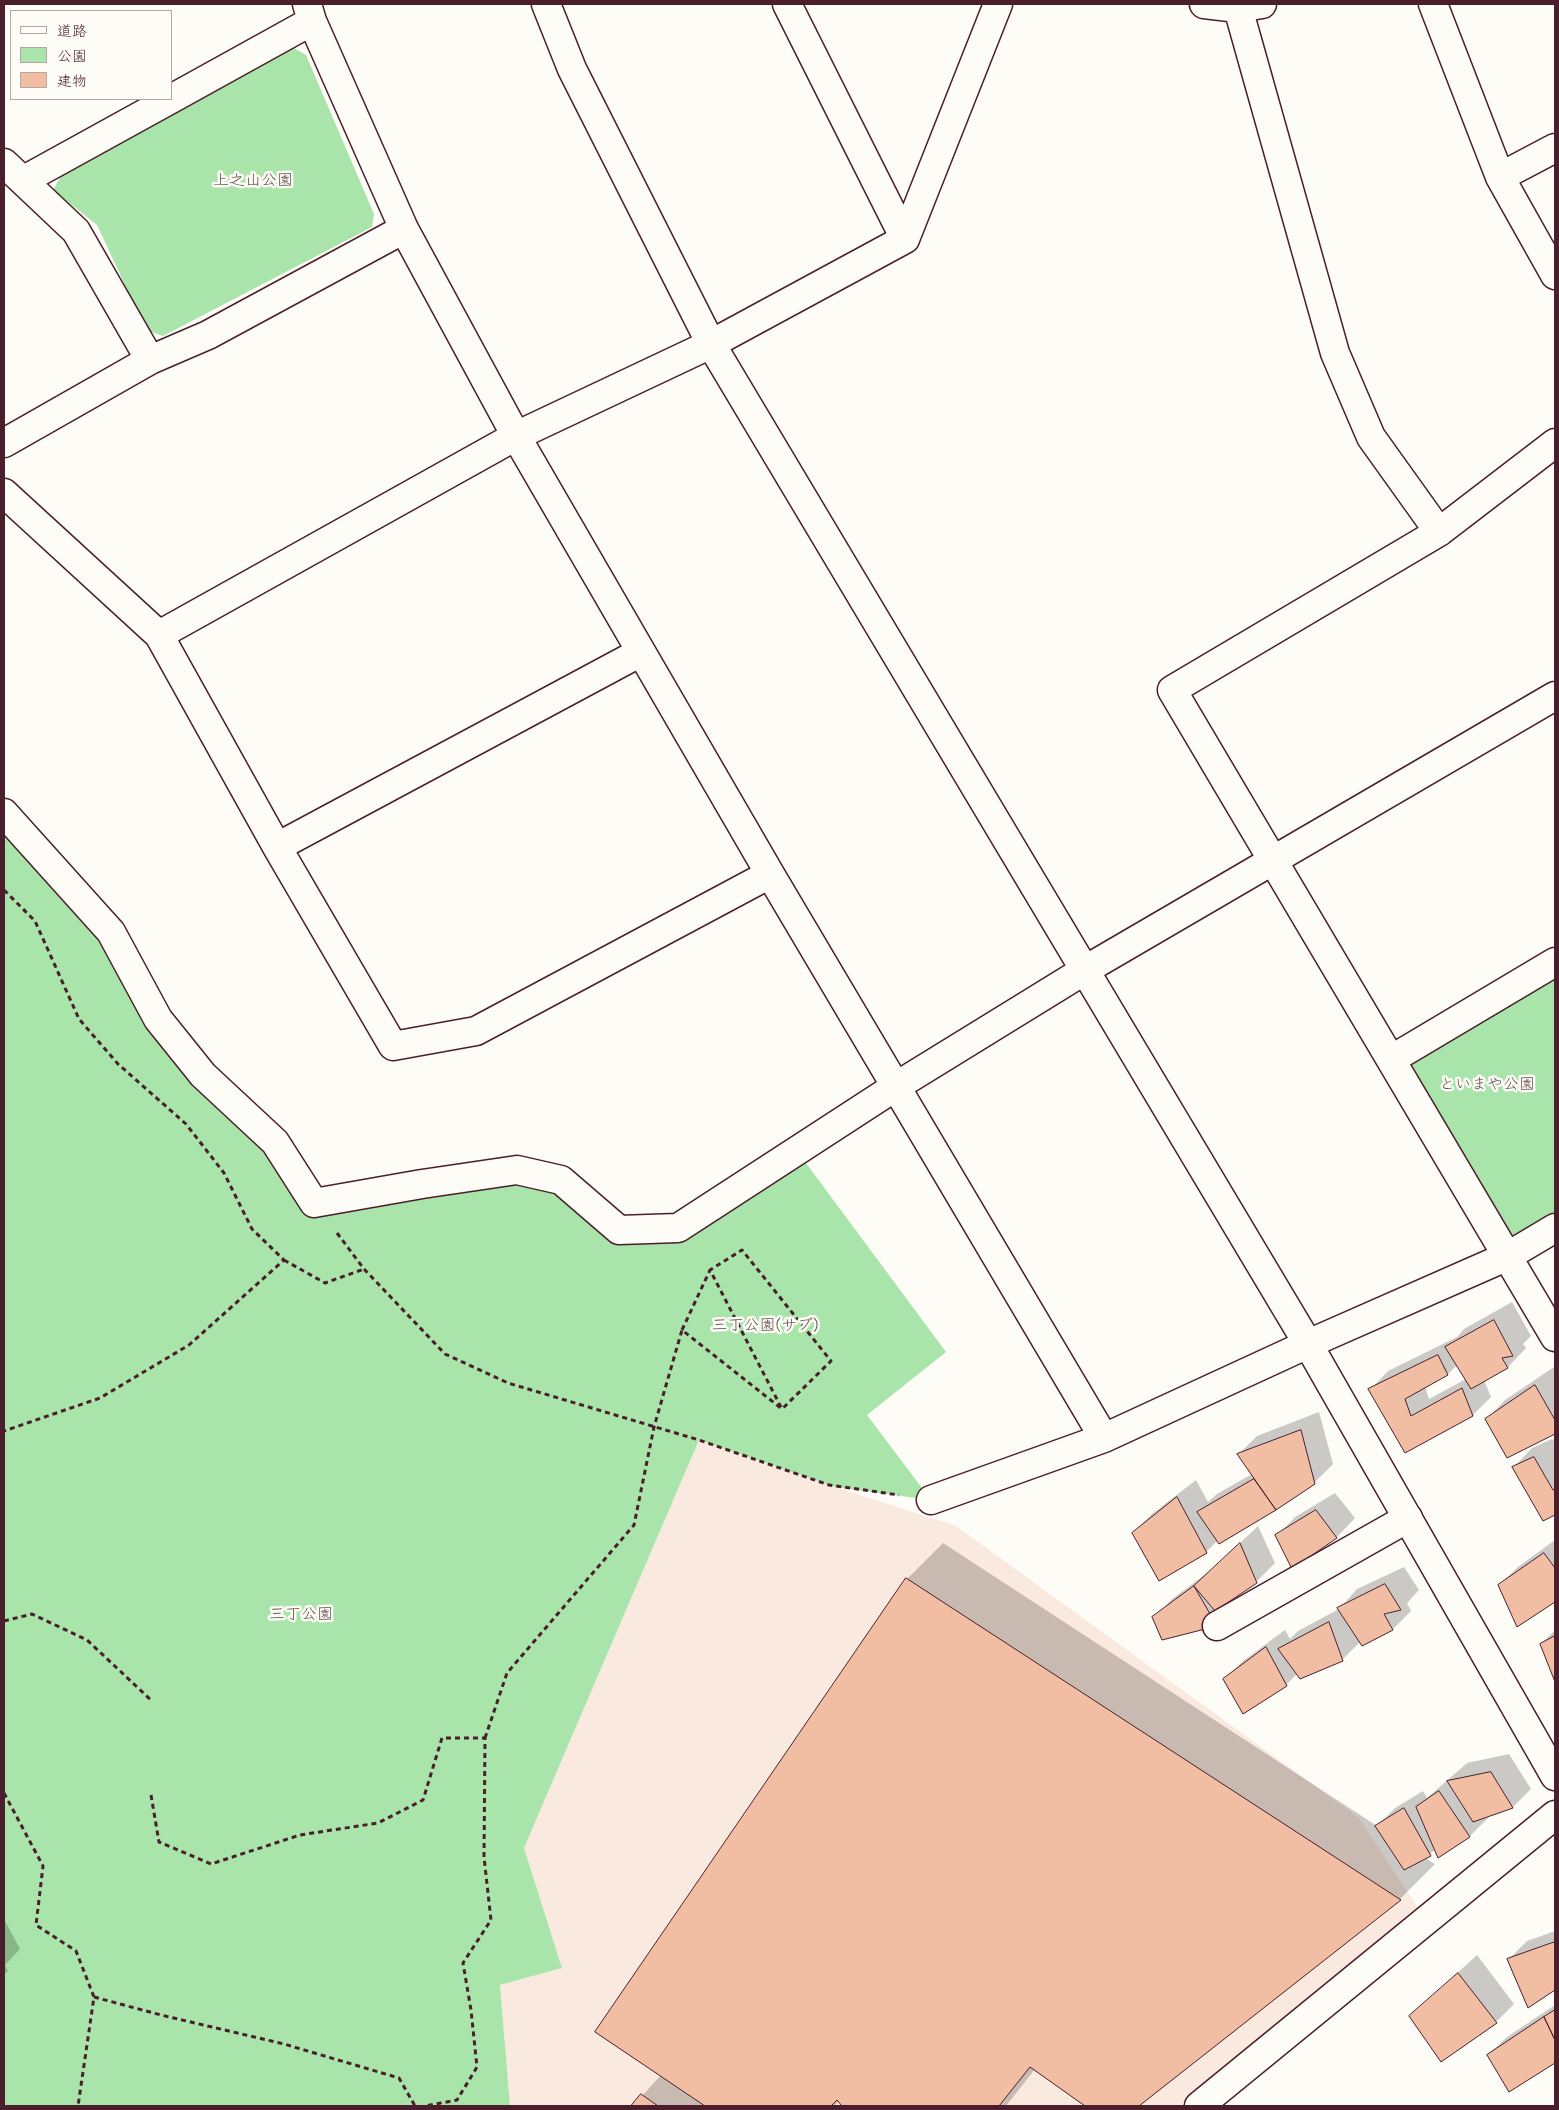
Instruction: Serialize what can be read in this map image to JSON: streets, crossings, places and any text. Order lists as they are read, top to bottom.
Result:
{
  "parks": [
    "上之山公園",
    "といまや公園",
    "三丁公園(サブ)",
    "三丁公園"
  ],
  "legend": ["道路", "公園", "建物"]
}
